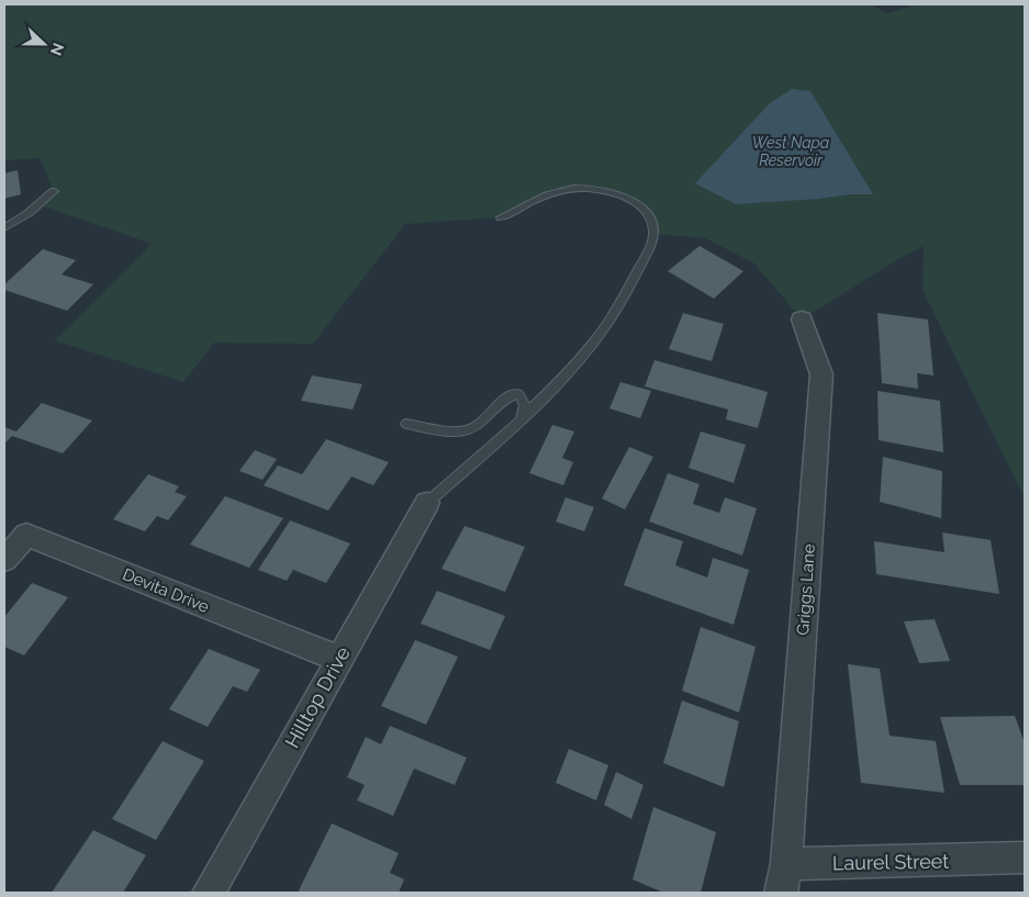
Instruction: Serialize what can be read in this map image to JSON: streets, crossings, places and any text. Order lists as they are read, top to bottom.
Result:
{
  "streets": {
    "street": [
      "Griggs Lane",
      "Devita Drive",
      "Hilltop Drive",
      "Laurel Street"
    ]
  },
  "crossings": [
    ["Griggs Lane", "Laurel Street"],
    ["Devita Drive", "Hilltop Drive"]
  ],
  "water": ["West Napa Reservoir"],
  "north": "right"
}
